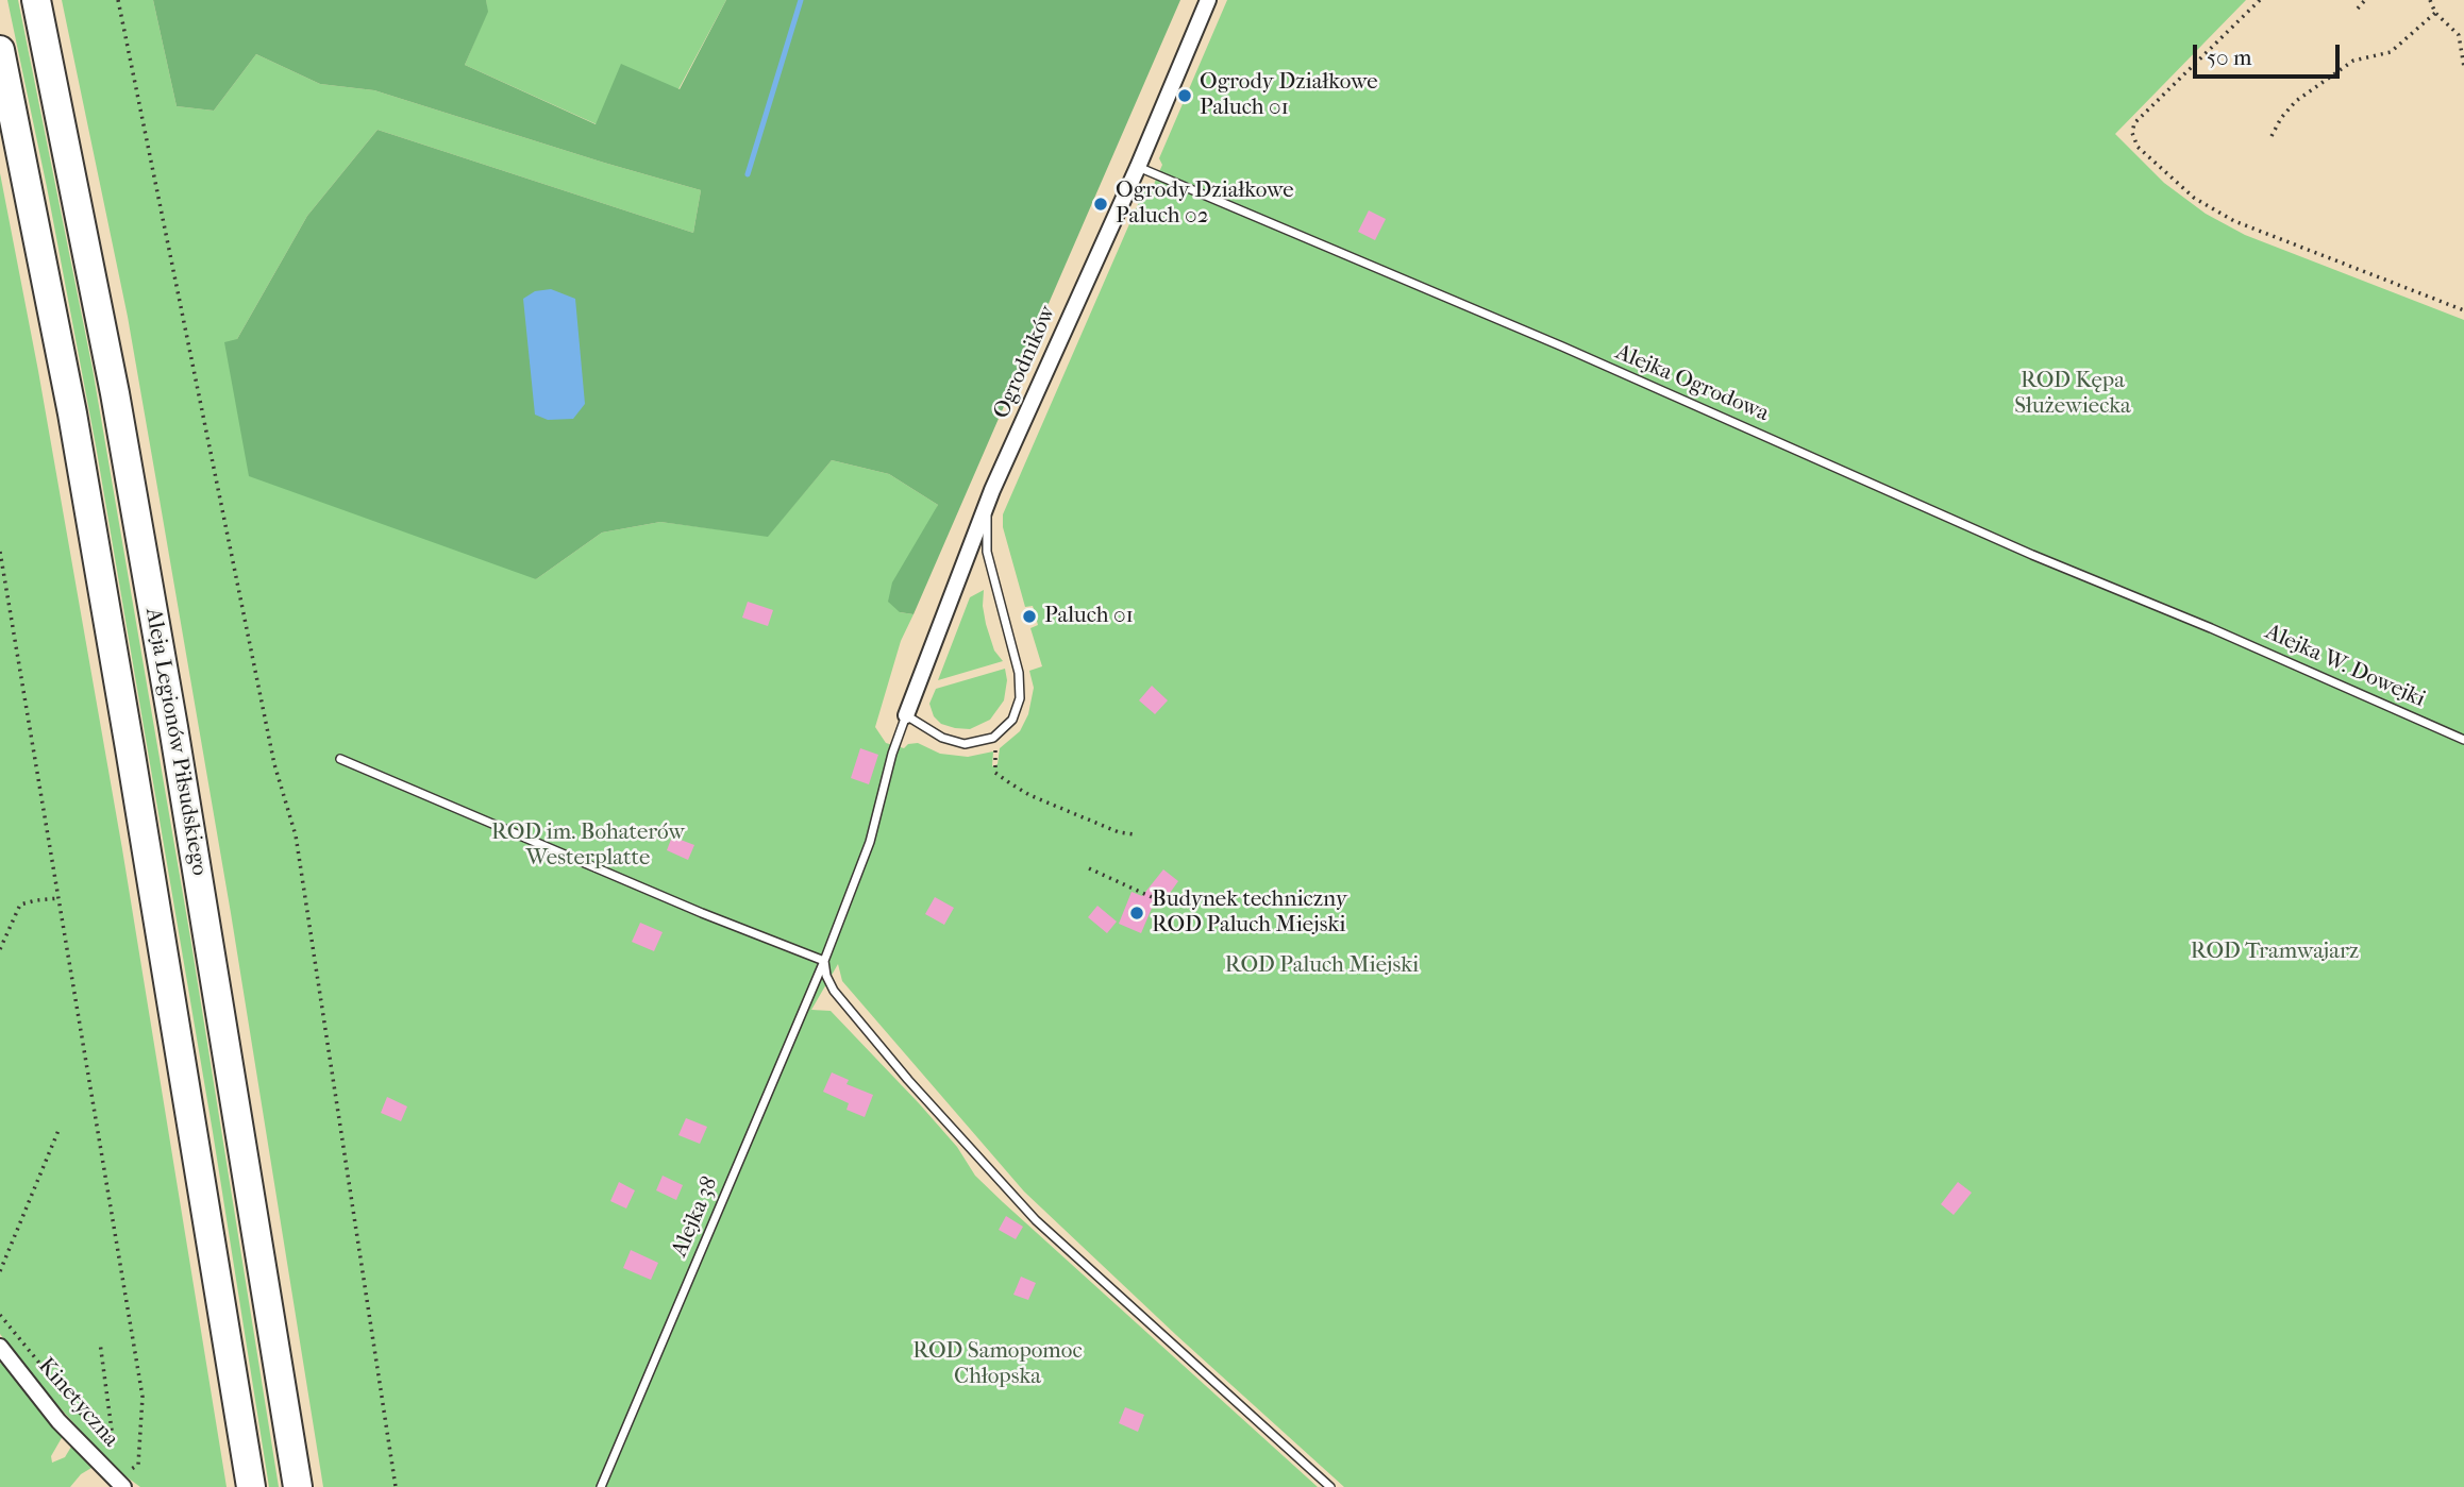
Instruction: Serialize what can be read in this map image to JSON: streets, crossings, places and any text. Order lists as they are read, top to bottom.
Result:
{
  "streets": {
    "highway": ["Aleja Legionów Piłsudskiego"],
    "street": ["Ogrodników", "Kinetyczna"],
    "lane": ["Alejka Ogrodowa", "Alejka W. Dowejki", "Alejka 38"]
  },
  "crossings": [
    ["Ogrodników", "Alejka Ogrodowa"],
    ["Ogrodników", "Alejka 38"],
    ["Alejka Ogrodowa", "Alejka W. Dowejki"]
  ],
  "parks": [
    "ROD Kępa Służewiecka",
    "ROD im. Bohaterów Westerplatte",
    "ROD Tramwajarz",
    "ROD Paluch Miejski",
    "ROD Samopomoc Chłopska"
  ],
  "places": [
    "Ogrody Działkowe Paluch 01",
    "Ogrody Działkowe Paluch 02",
    "Paluch 01",
    "Budynek techniczny ROD Paluch Miejski"
  ],
  "scale_bar": "50 m"
}
